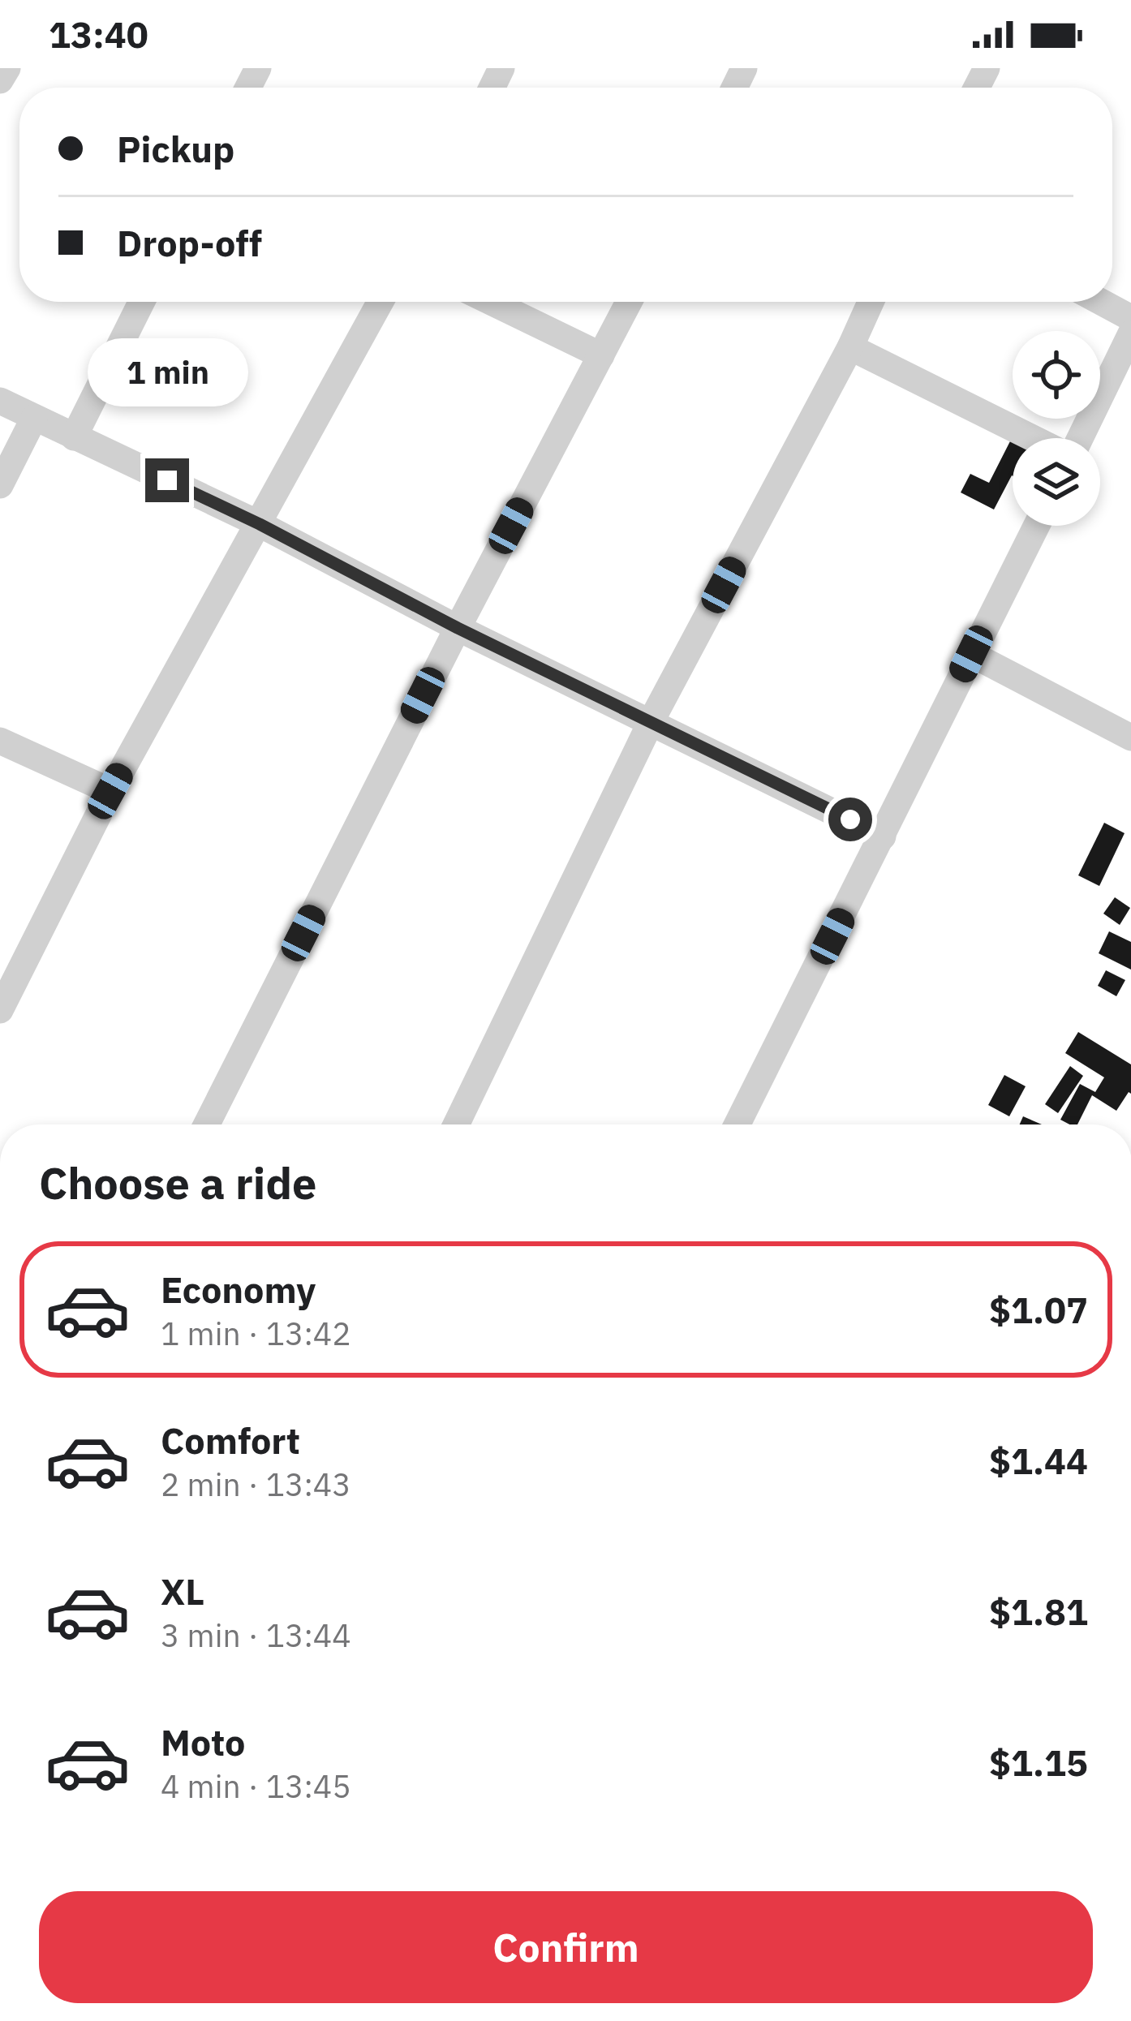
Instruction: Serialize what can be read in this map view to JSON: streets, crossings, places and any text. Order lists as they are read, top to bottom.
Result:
{
  "page": {
    "status": "13:40",
    "banner": ["Pickup", "Drop-off"],
    "bubble": "1 min",
    "heading": "Choose a ride",
    "list": [
      {
        "name": "Economy",
        "note": "1 min · 13:42",
        "value": "$1.07"
      },
      {
        "name": "Comfort",
        "note": "2 min · 13:43",
        "value": "$1.44"
      },
      {
        "name": "XL",
        "note": "3 min · 13:44",
        "value": "$1.81"
      },
      {
        "name": "Moto",
        "note": "4 min · 13:45",
        "value": "$1.15"
      }
    ],
    "buttons": "Confirm"
  }
}
